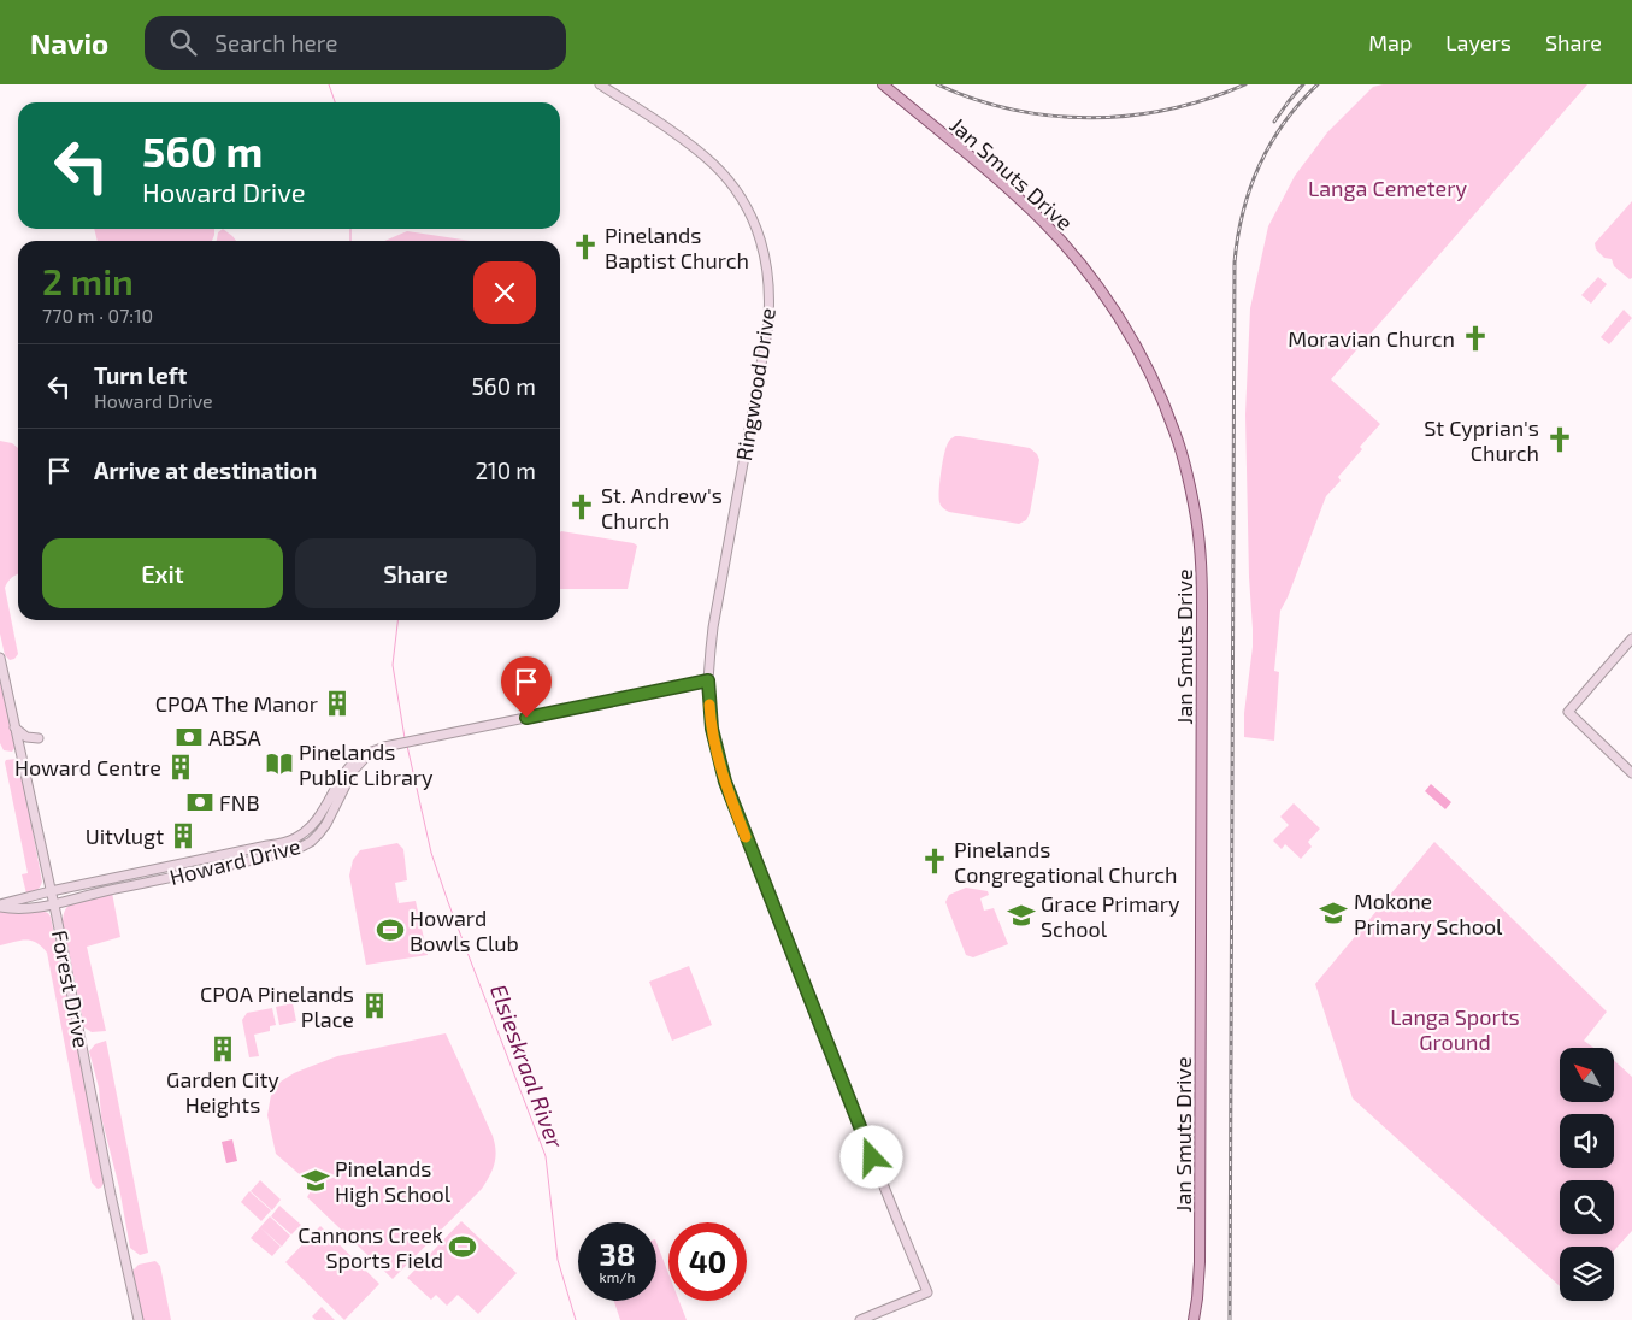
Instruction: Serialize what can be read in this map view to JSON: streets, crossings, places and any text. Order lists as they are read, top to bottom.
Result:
{
  "streets": {
    "main road": ["Jan Smuts Drive"],
    "street": ["Ringwood Drive", "Howard Drive", "Forest Drive"]
  },
  "crossings": [
    ["Ringwood Drive", "Howard Drive"],
    ["Howard Drive", "Forest Drive"]
  ],
  "water": ["Elsieskraal River"],
  "parks": ["Langa Cemetery", "Langa Sports Ground"],
  "places": {
    "church": [
      "Pinelands Baptist Church",
      "Moravian Churcn",
      "St Cyprian's Church",
      "St. Andrew's Church",
      "Pinelands Congregational Church"
    ],
    "building": [
      "CPOA The Manor",
      "Howard Centre",
      "Uitvlugt",
      "CPOA Pinelands Place",
      "Garden City Heights"
    ],
    "bank": ["ABSA", "FNB"],
    "library": ["Pinelands Public Library"],
    "school or university": ["Mokone Primary School", "Grace Primary School", "Pinelands High School"],
    "sports": ["Howard Bowls Club", "Cannons Creek Sports Field"]
  },
  "north": "top left",
  "page": {
    "header": "Navio",
    "search": "Search here",
    "nav": ["Map", "Layers", "Share"],
    "turn": ["560 m", "Howard Drive"],
    "heading": ["2 min", "770 m · 07:10"],
    "list": [
      {
        "name": "Turn left",
        "note": "Howard Drive",
        "value": "560 m"
      },
      {
        "name": "Arrive at destination",
        "value": "210 m"
      }
    ],
    "buttons": ["Exit", "Share"],
    "speed": "38 km/h",
    "limit": "40"
  }
}
